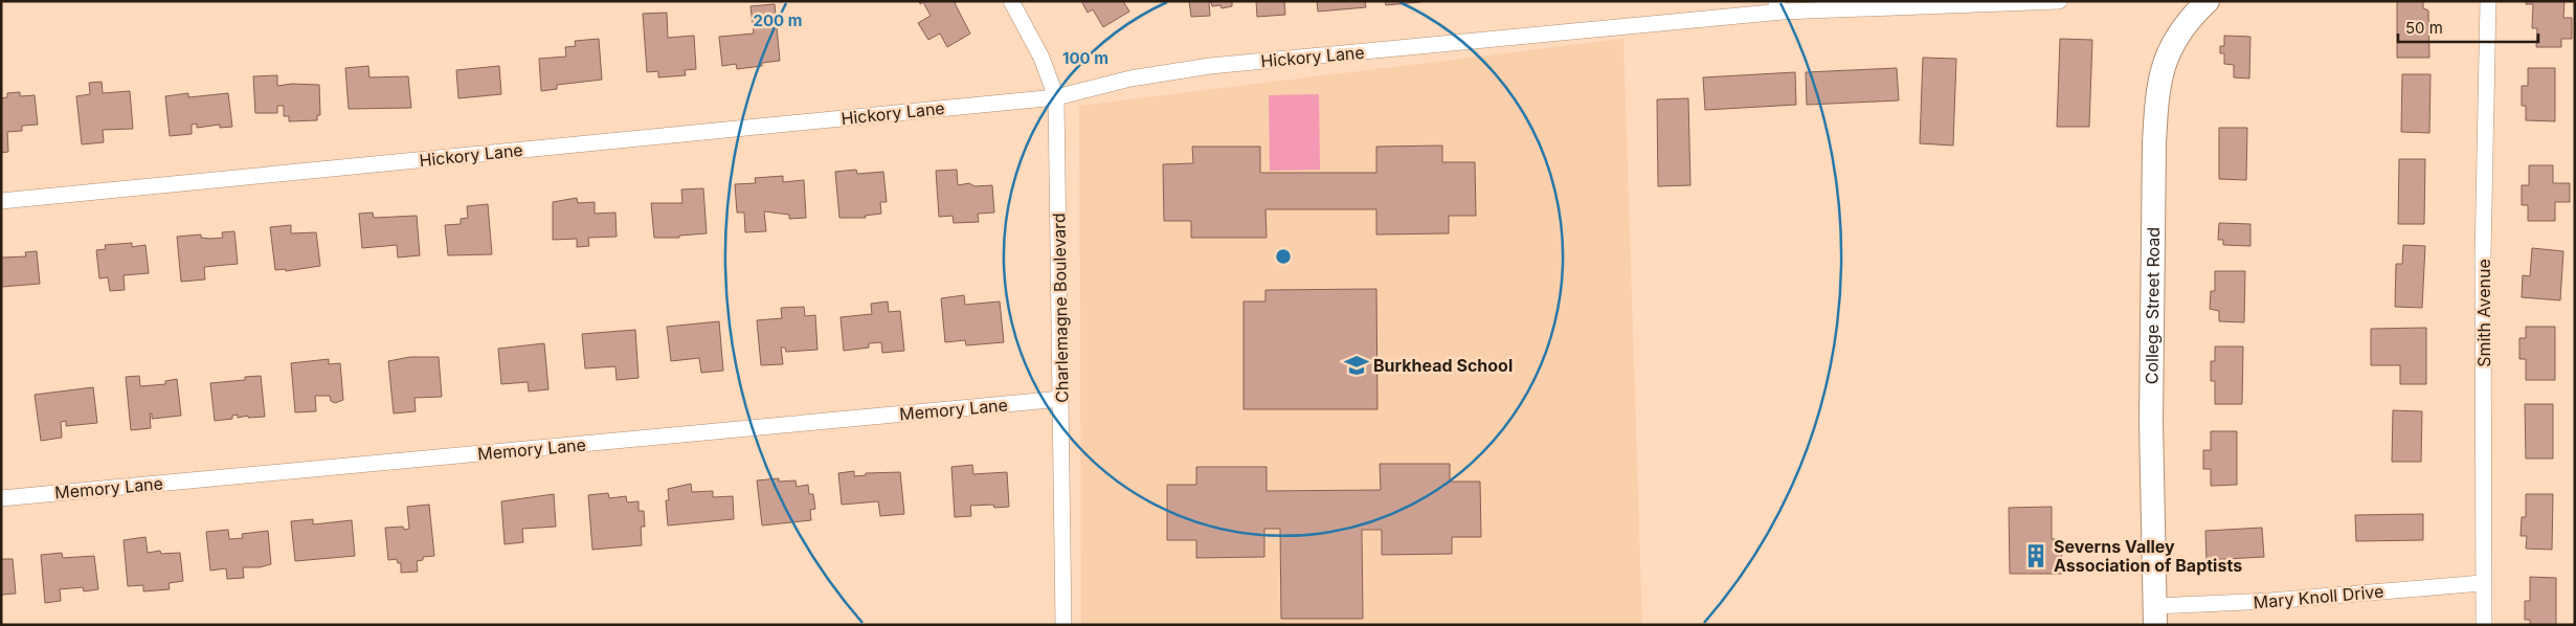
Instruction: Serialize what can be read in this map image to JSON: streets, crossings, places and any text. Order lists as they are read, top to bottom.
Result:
{
  "streets": {
    "street": [
      "Hickory Lane",
      "College Street Road",
      "Charlemagne Boulevard",
      "Smith Avenue",
      "Memory Lane",
      "Mary Knoll Drive"
    ]
  },
  "crossings": [
    ["Hickory Lane", "Charlemagne Boulevard"],
    ["College Street Road", "Mary Knoll Drive"],
    ["Charlemagne Boulevard", "Memory Lane"],
    ["Smith Avenue", "Mary Knoll Drive"]
  ],
  "places": {
    "school or university": ["Burkhead School"],
    "building": ["Severns Valley Association of Baptists"]
  },
  "scale_bar": "50 m",
  "rings": ["200 m", "100 m"]
}
